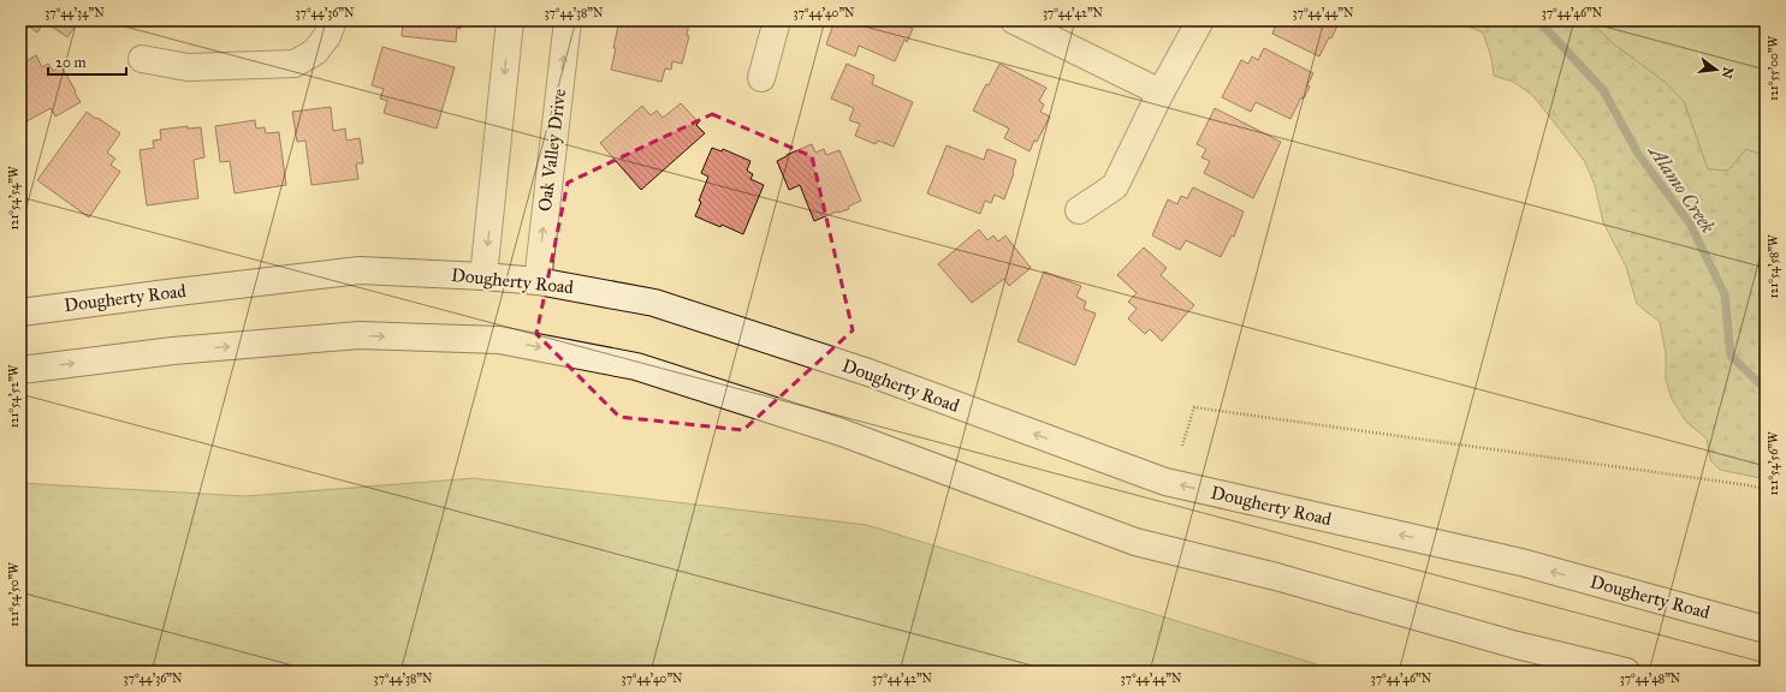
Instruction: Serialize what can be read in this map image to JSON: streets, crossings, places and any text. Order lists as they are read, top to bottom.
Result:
{
  "streets": {
    "main road": ["Oak Valley Drive", "Dougherty Road"]
  },
  "crossings": [
    ["Oak Valley Drive", "Dougherty Road"]
  ],
  "water": ["Alamo Creek"],
  "scale_bar": "20 m",
  "north": "right",
  "coordinates": [
    "37°44'34\"N",
    "37°44'36\"N",
    "37°44'38\"N",
    "37°44'40\"N",
    "37°44'42\"N",
    "37°44'44\"N",
    "37°44'46\"N",
    "121°55'00\"W",
    "121°54'54\"W",
    "121°54'58\"W",
    "121°54'52\"W",
    "121°54'56\"W",
    "121°54'50\"W",
    "37°44'48\"N"
  ]
}
